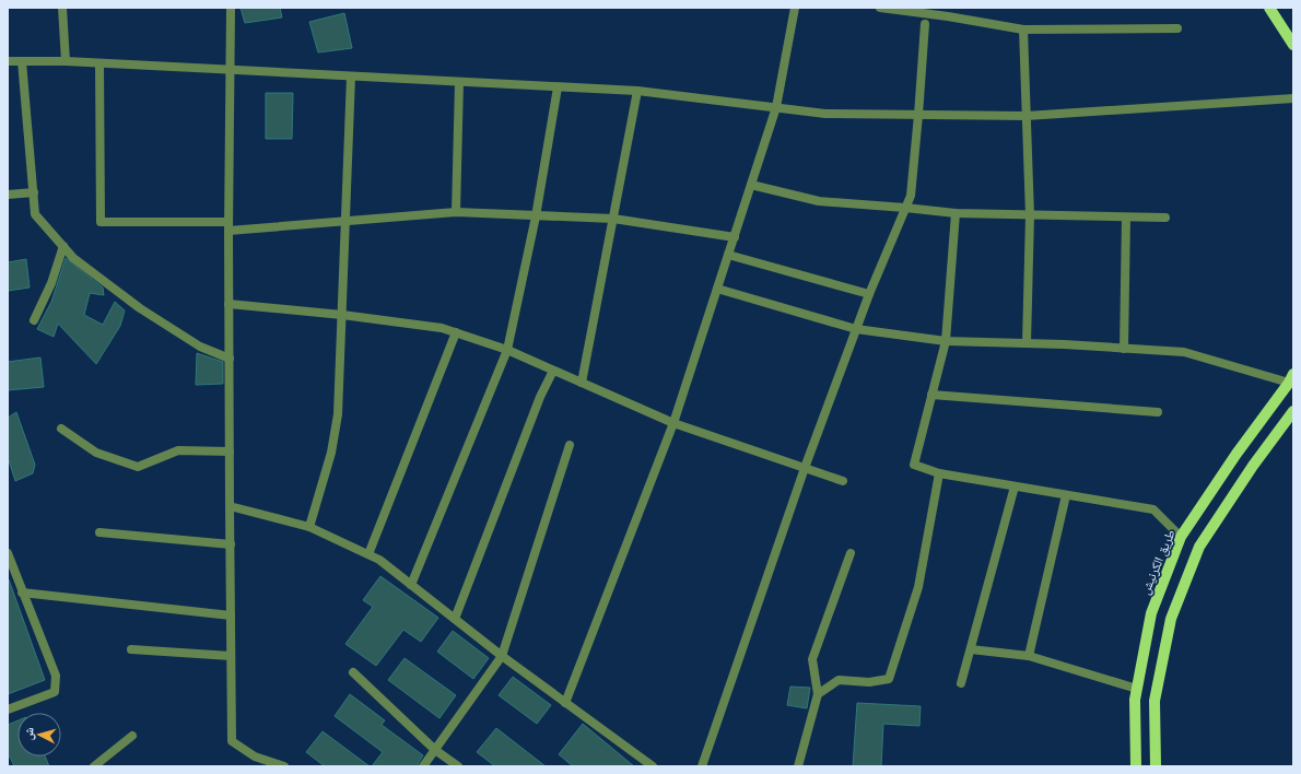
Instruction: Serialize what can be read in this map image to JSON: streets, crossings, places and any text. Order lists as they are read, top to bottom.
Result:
{
  "streets": {
    "main road": ["طريق الكرنيش"]
  },
  "north": "left"
}
